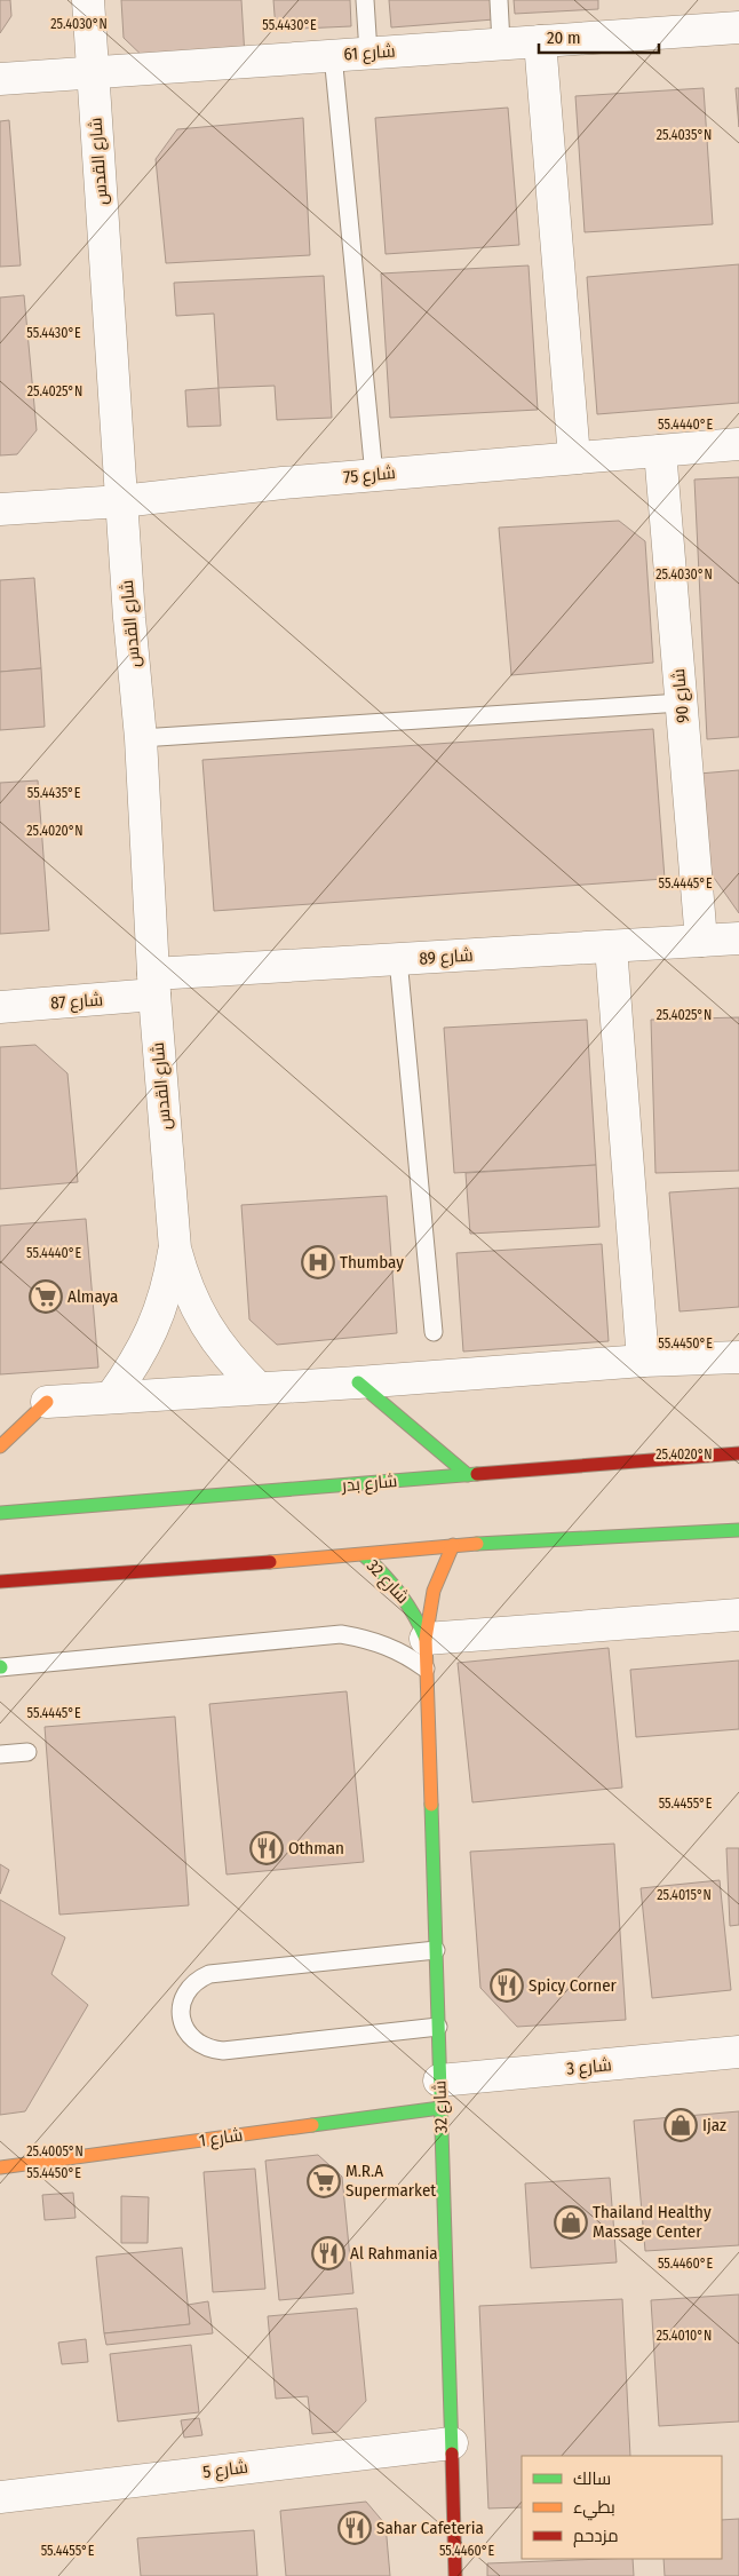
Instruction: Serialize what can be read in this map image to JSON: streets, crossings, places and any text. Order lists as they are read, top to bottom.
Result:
{
  "streets": {
    "main road": ["شارع بدر", "شارع 32", "شارع 1"],
    "street": [
      "شارع 61",
      "شارع القدس",
      "شارع 75",
      "شارع 90",
      "شارع 89",
      "شارع 87",
      "شارع 3",
      "شارع 5"
    ]
  },
  "crossings": [
    ["شارع 61", "شارع القدس"],
    ["شارع القدس", "شارع 75"],
    ["شارع القدس", "شارع 89"],
    ["شارع القدس", "شارع 87"],
    ["شارع 75", "شارع 90"],
    ["شارع 90", "شارع 89"],
    ["شارع 89", "شارع 87"],
    ["شارع 32", "شارع 3"],
    ["شارع 32", "شارع 1"],
    ["شارع 32", "شارع 5"],
    ["شارع 3", "شارع 1"]
  ],
  "places": {
    "hospital": ["Thumbay"],
    "supermarket": ["Almaya", "M.R.A Supermarket"],
    "restaurant": [
      "Othman",
      "Spicy Corner",
      "Al Rahmania",
      "Sahar Cafeteria"
    ],
    "shop": ["Ijaz", "Thailand Healthy Massage Center"]
  },
  "legend": ["سالك", "بطيء", "مزدحم"],
  "scale_bar": "20 m",
  "coordinates": [
    "25.4030°N",
    "55.4430°E",
    "25.4035°N",
    "25.4025°N",
    "55.4440°E",
    "55.4435°E",
    "25.4020°N",
    "55.4445°E",
    "55.4450°E",
    "55.4455°E",
    "25.4015°N",
    "25.4005°N",
    "55.4460°E",
    "25.4010°N"
  ]
}
